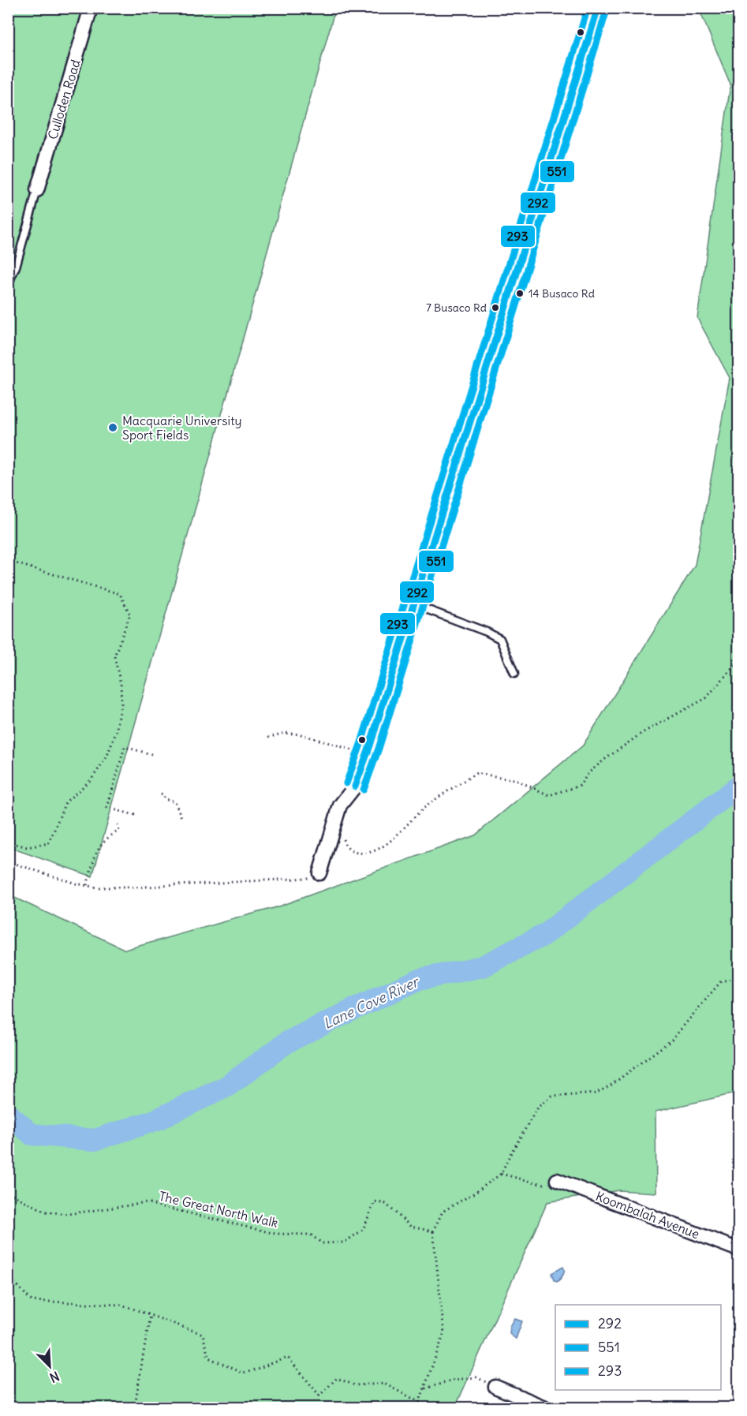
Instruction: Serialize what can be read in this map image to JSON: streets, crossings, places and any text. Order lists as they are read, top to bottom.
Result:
{
  "streets": {
    "street": ["Culloden Road", "Koombalah Avenue"],
    "path": ["The Great North Walk"]
  },
  "water": ["Lane Cove River"],
  "places": ["14 Busaco Rd", "7 Busaco Rd", "Macquarie University Sport Fields"],
  "lines": ["transit line 292", "transit line 293", "transit line 551"],
  "legend": ["292", "551", "293"],
  "north": "bottom right"
}
